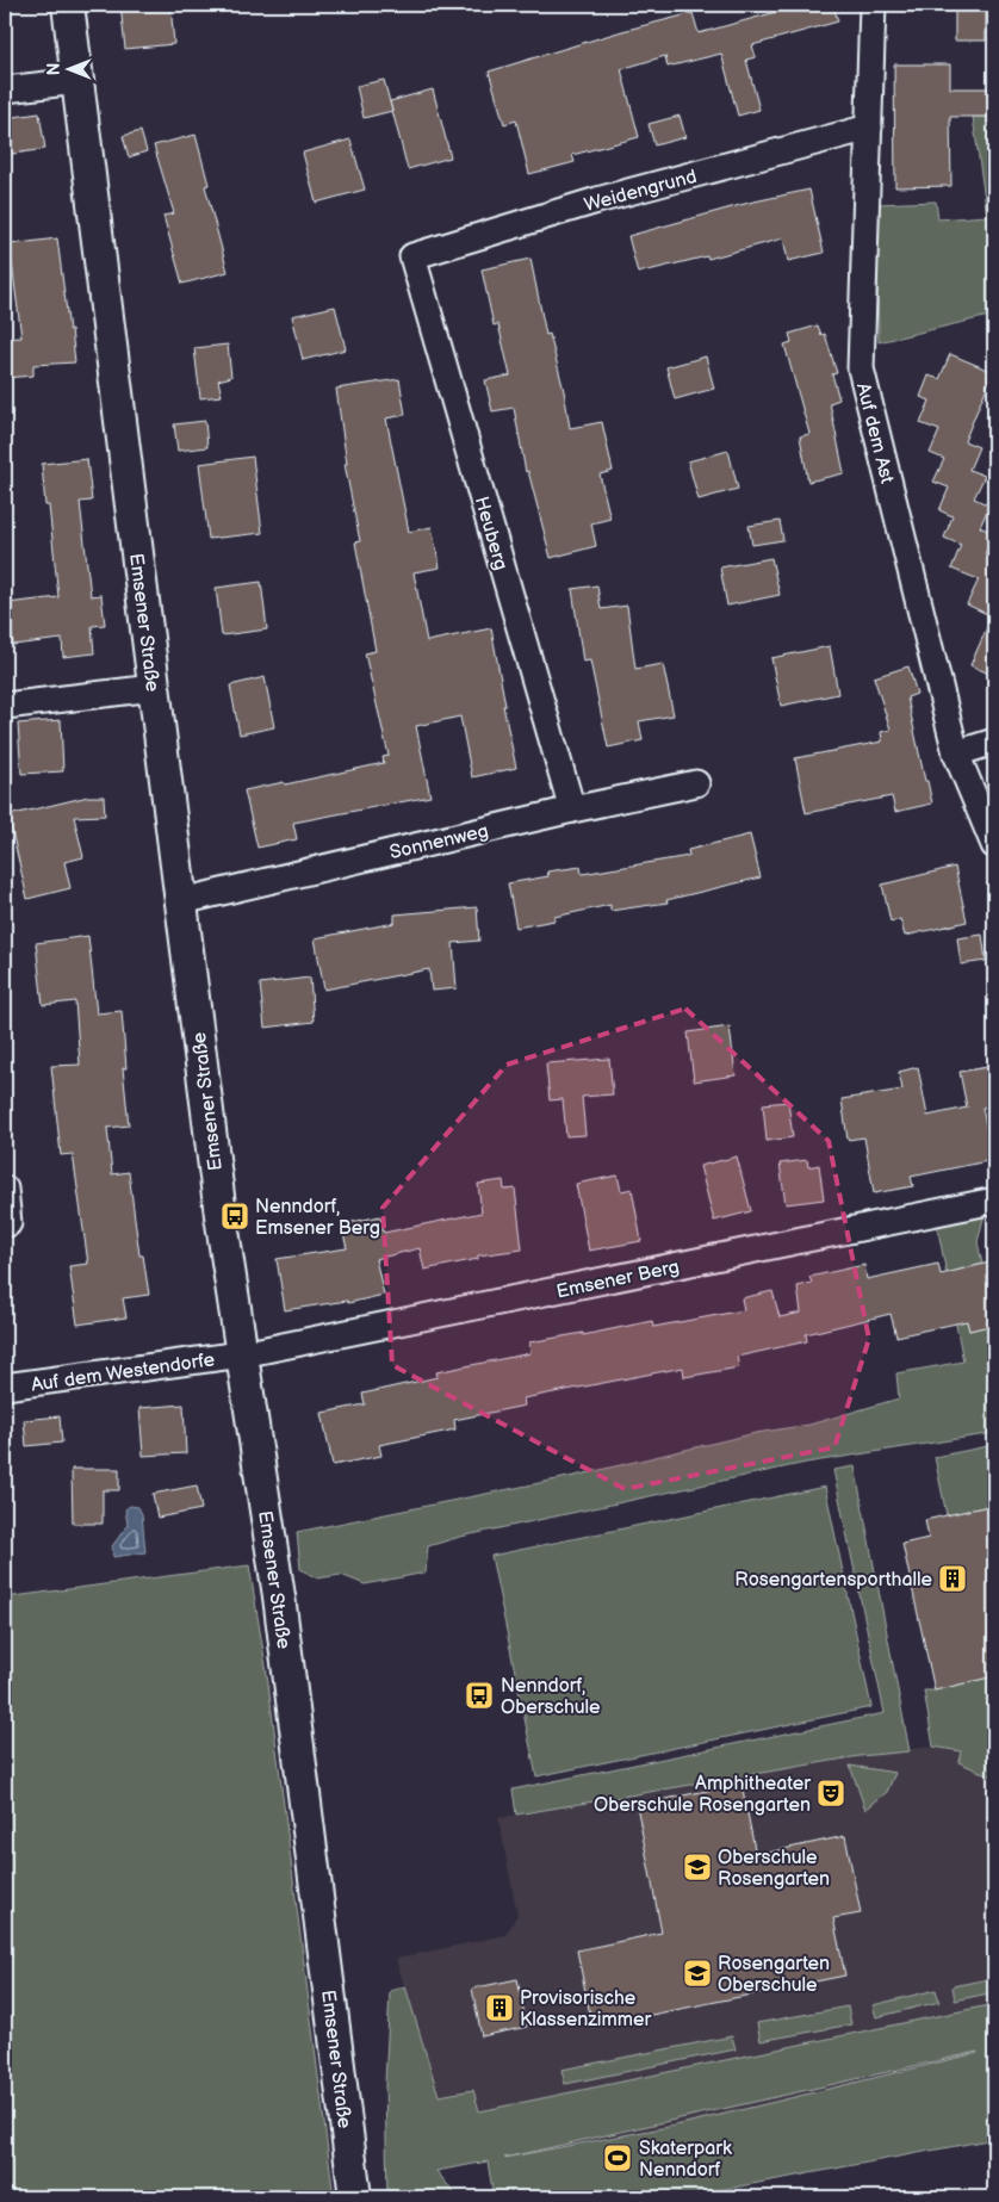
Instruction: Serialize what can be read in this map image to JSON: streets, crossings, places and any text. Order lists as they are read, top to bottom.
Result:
{
  "streets": {
    "street": [
      "Weidengrund",
      "Auf dem Ast",
      "Heuberg",
      "Emsener Straße",
      "Sonnenweg",
      "Emsener Berg",
      "Auf dem Westendorfe"
    ]
  },
  "crossings": [
    ["Weidengrund", "Auf dem Ast"],
    ["Weidengrund", "Heuberg"],
    ["Heuberg", "Sonnenweg"],
    ["Emsener Straße", "Sonnenweg"],
    ["Emsener Straße", "Emsener Berg"],
    ["Emsener Straße", "Auf dem Westendorfe"],
    ["Emsener Berg", "Auf dem Westendorfe"]
  ],
  "places": {
    "bus stop": ["Nenndorf, Emsener Berg", "Nenndorf, Oberschule"],
    "building": ["Rosengartensporthalle", "Provisorische Klassenzimmer"],
    "theatre": ["Amphitheater Oberschule Rosengarten"],
    "school or university": ["Oberschule Rosengarten", "Rosengarten Oberschule"],
    "sports": ["Skaterpark Nenndorf"]
  },
  "north": "left"
}
